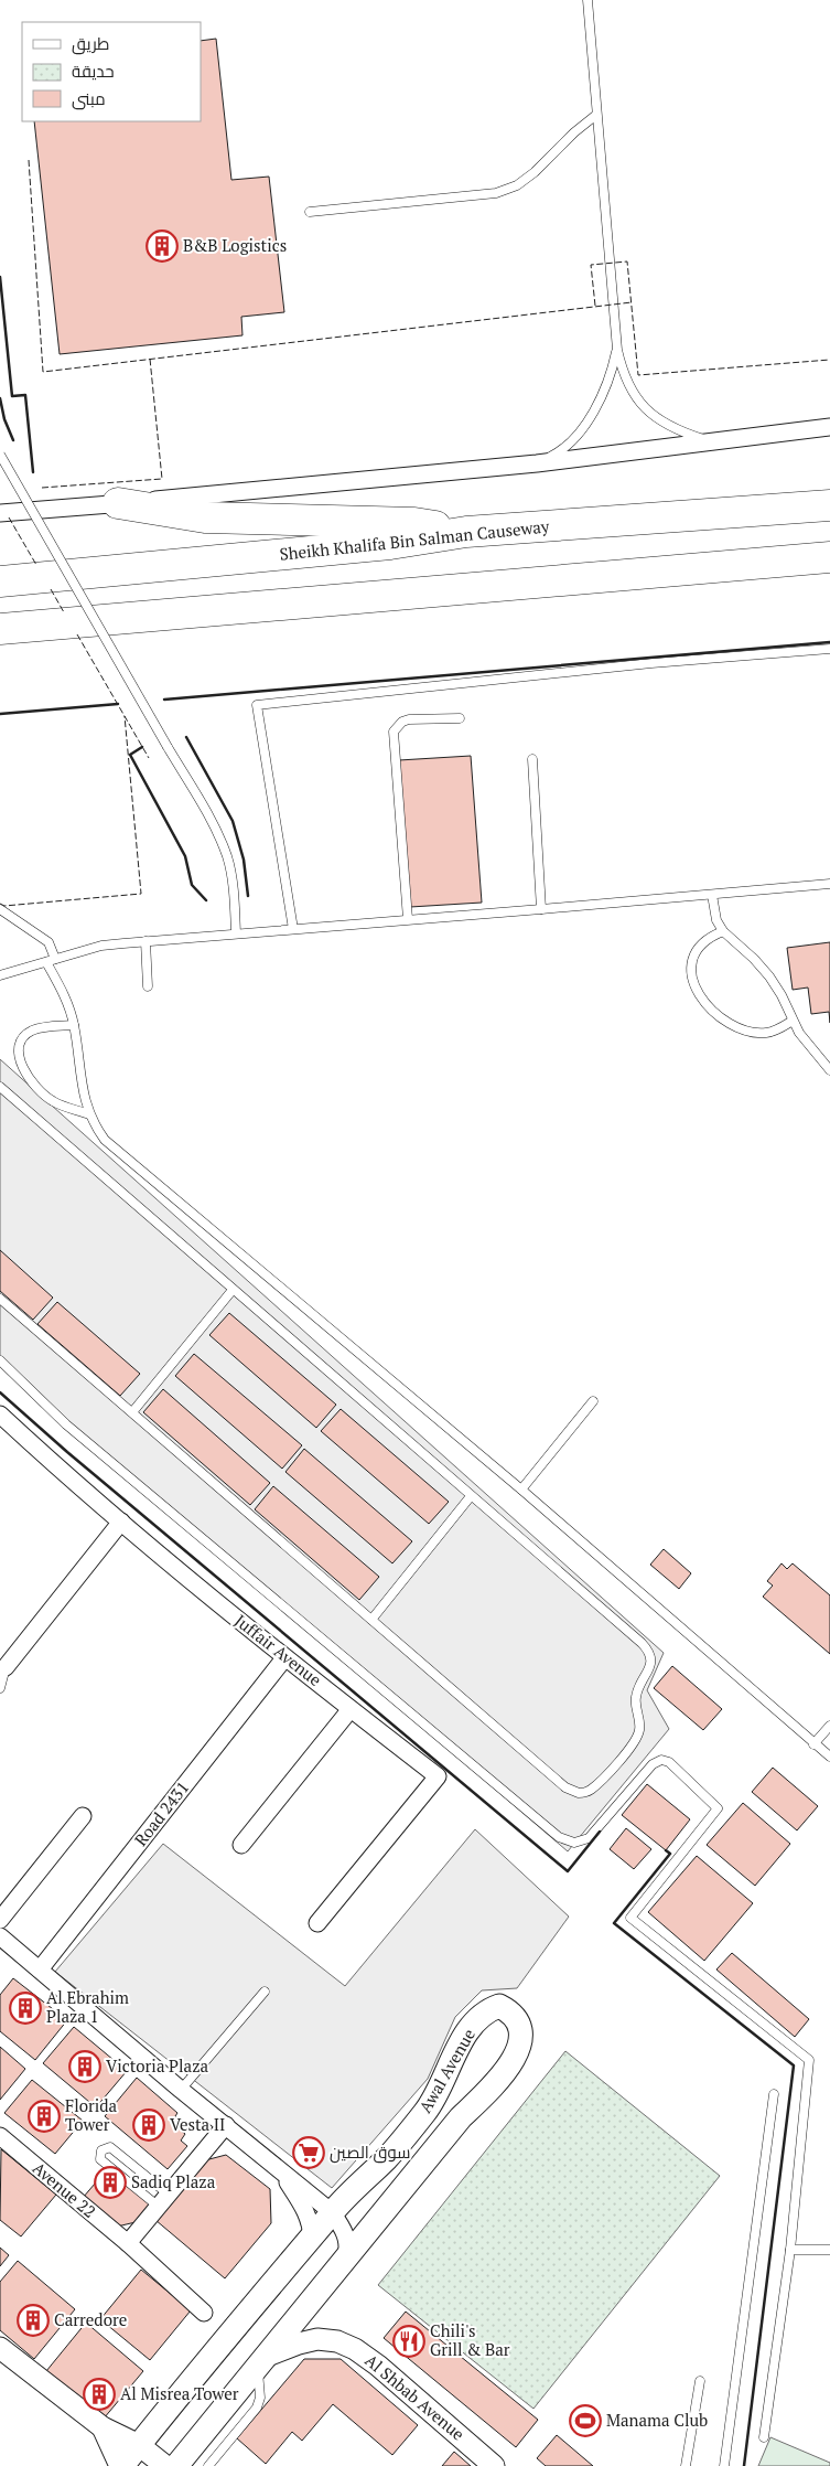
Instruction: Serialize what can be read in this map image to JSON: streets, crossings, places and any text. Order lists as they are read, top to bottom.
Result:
{
  "streets": {
    "highway": ["Sheikh Khalifa Bin Salman Causeway"],
    "main road": ["Awal Avenue"],
    "street": [
      "Juffair Avenue",
      "Road 2431",
      "Avenue 22",
      "Al Shbab Avenue"
    ]
  },
  "crossings": [
    ["Juffair Avenue", "Road 2431"],
    ["Awal Avenue", "Al Shbab Avenue"]
  ],
  "places": {
    "building": [
      "B&B Logistics",
      "Al Ebrahim Plaza 1",
      "Victoria Plaza",
      "Florida Tower",
      "Vesta II",
      "Sadiq Plaza",
      "Carredore",
      "Al Misrea Tower"
    ],
    "supermarket": ["سوق الصين"],
    "restaurant": ["Chili's Grill & Bar"],
    "sports": ["Manama Club"]
  },
  "legend": ["طريق", "حديقة", "مبنى"]
}
